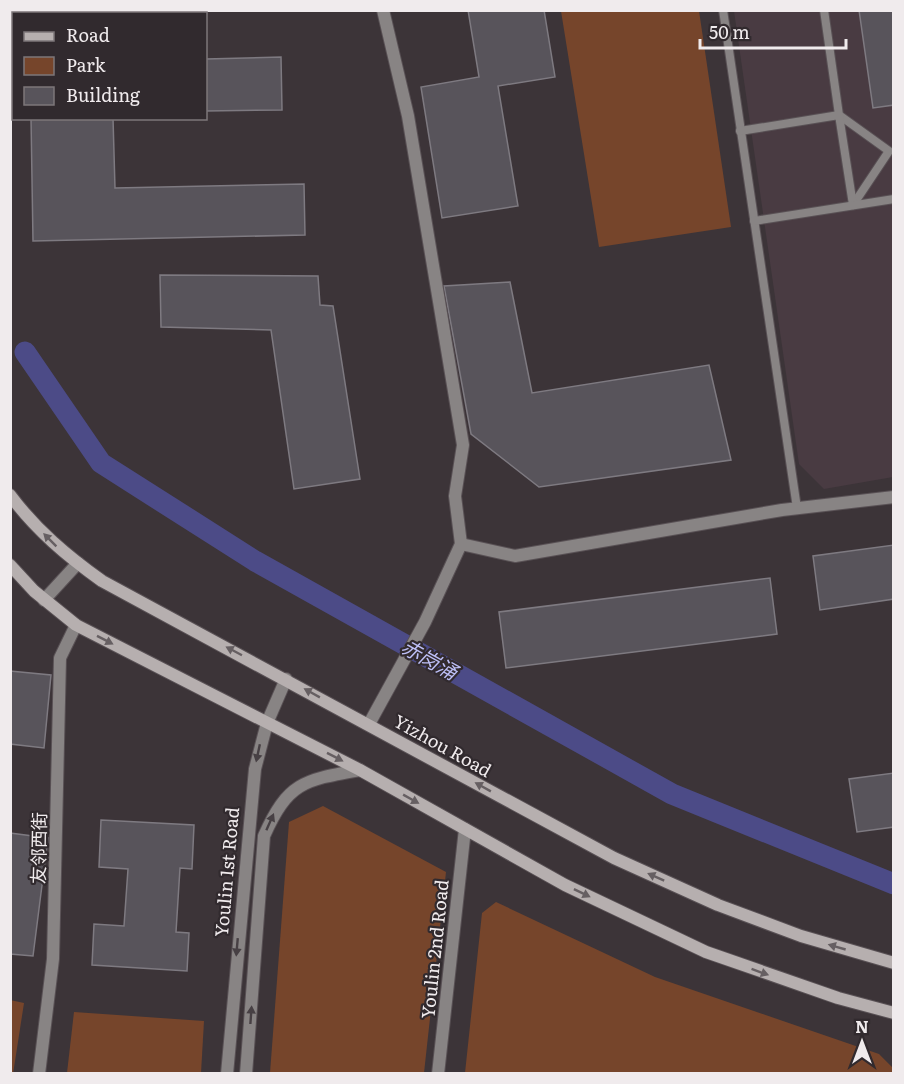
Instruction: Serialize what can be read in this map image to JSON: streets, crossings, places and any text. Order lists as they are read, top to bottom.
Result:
{
  "streets": {
    "main road": ["Yizhou Road"],
    "street": ["友邻西街", "Youlin 1st Road", "Youlin 2nd Road"]
  },
  "crossings": [
    ["Yizhou Road", "Youlin 1st Road"]
  ],
  "water": ["赤岗涌"],
  "legend": ["Road", "Park", "Building"],
  "scale_bar": "50 m",
  "north": "top"
}
